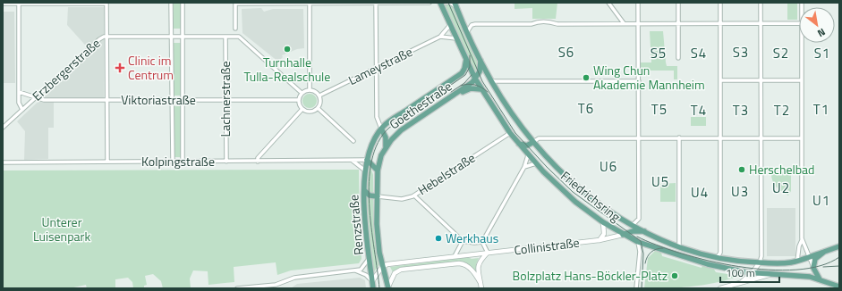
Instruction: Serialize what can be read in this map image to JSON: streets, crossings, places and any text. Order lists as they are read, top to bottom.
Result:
{
  "streets": {
    "main road": ["Goethestraße", "Friedrichsring", "Renzstraße"],
    "street": [
      "Lameystraße",
      "Erzbergerstraße",
      "Lachnerstraße",
      "Viktoriastraße",
      "Kolpingstraße",
      "Hebelstraße",
      "Collinistraße"
    ]
  },
  "crossings": [
    ["Lameystraße", "Erzbergerstraße"],
    ["Lameystraße", "Viktoriastraße"],
    ["Lameystraße", "Friedrichsring"],
    ["Erzbergerstraße", "Lachnerstraße"],
    ["Erzbergerstraße", "Viktoriastraße"],
    ["Lachnerstraße", "Viktoriastraße"],
    ["Lachnerstraße", "Kolpingstraße"],
    ["Goethestraße", "Kolpingstraße"],
    ["Goethestraße", "Hebelstraße"],
    ["Goethestraße", "Friedrichsring"],
    ["Goethestraße", "Renzstraße"],
    ["Kolpingstraße", "Renzstraße"],
    ["Hebelstraße", "Friedrichsring"],
    ["Hebelstraße", "Renzstraße"],
    ["Friedrichsring", "Collinistraße"],
    ["Renzstraße", "Collinistraße"]
  ],
  "districts": [
    "S6",
    "S3",
    "S5",
    "S4",
    "S2",
    "S1",
    "T6",
    "T5",
    "T1",
    "T4",
    "T3",
    "T2",
    "U6",
    "U5",
    "U2",
    "U3",
    "U4",
    "U1"
  ],
  "parks": ["Unterer Luisenpark"],
  "places": {
    "other": [
      "Turnhalle Tulla-Realschule",
      "Wing Chun Akademie Mannheim",
      "Herschelbad",
      "Werkhaus",
      "Bolzplatz Hans-Böckler-Platz"
    ],
    "health": ["Clinic im Centrum"]
  },
  "scale_bar": "100 m",
  "north": "bottom right"
}
